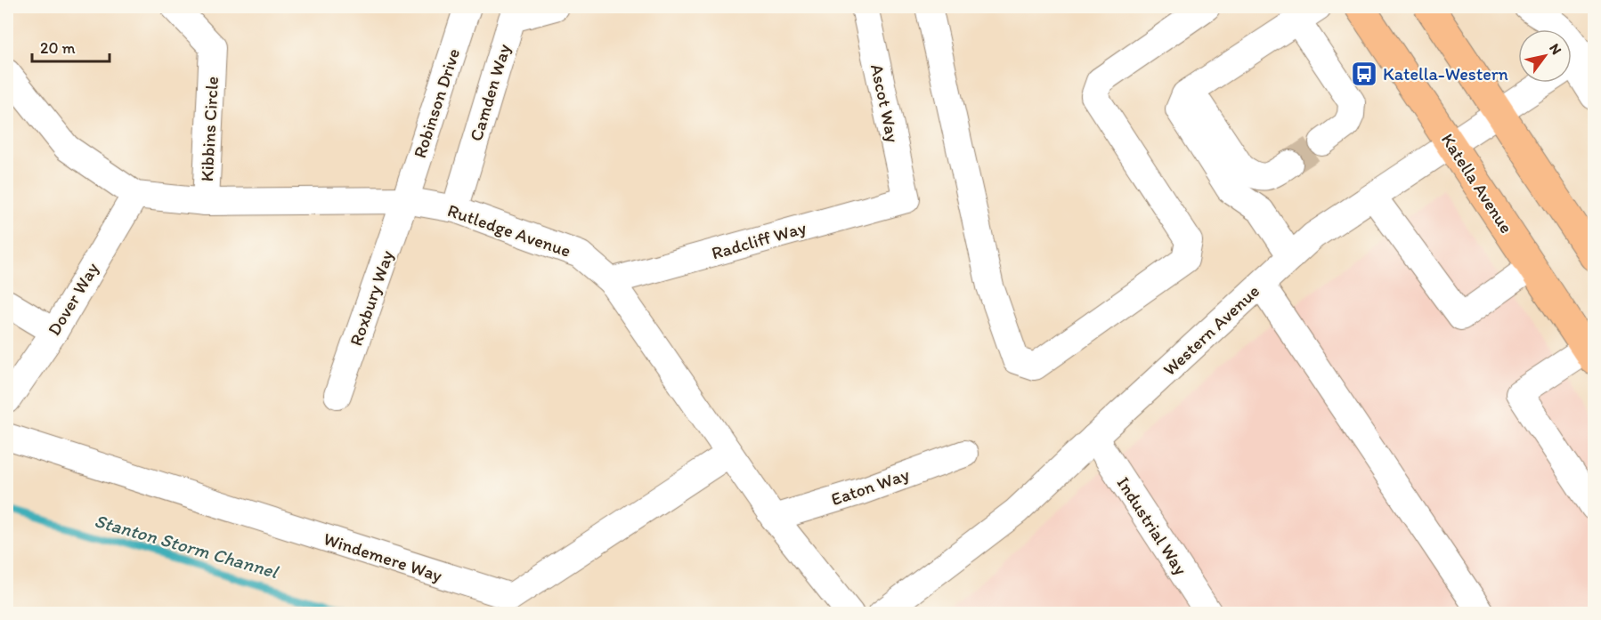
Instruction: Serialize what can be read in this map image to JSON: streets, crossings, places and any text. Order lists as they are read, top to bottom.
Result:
{
  "streets": {
    "main road": ["Katella Avenue"],
    "street": [
      "Camden Way",
      "Robinson Drive",
      "Ascot Way",
      "Kibbins Circle",
      "Rutledge Avenue",
      "Radcliff Way",
      "Roxbury Way",
      "Dover Way",
      "Western Avenue",
      "Eaton Way",
      "Industrial Way",
      "Windemere Way"
    ]
  },
  "crossings": [
    ["Camden Way", "Rutledge Avenue"],
    ["Robinson Drive", "Rutledge Avenue"],
    ["Robinson Drive", "Roxbury Way"],
    ["Ascot Way", "Radcliff Way"],
    ["Kibbins Circle", "Rutledge Avenue"],
    ["Katella Avenue", "Western Avenue"],
    ["Rutledge Avenue", "Radcliff Way"],
    ["Rutledge Avenue", "Roxbury Way"],
    ["Rutledge Avenue", "Dover Way"],
    ["Rutledge Avenue", "Eaton Way"],
    ["Rutledge Avenue", "Windemere Way"],
    ["Western Avenue", "Industrial Way"]
  ],
  "water": ["Stanton Storm Channel"],
  "places": {
    "bus stop": ["Katella-Western"]
  },
  "scale_bar": "20 m",
  "north": "top right"
}
